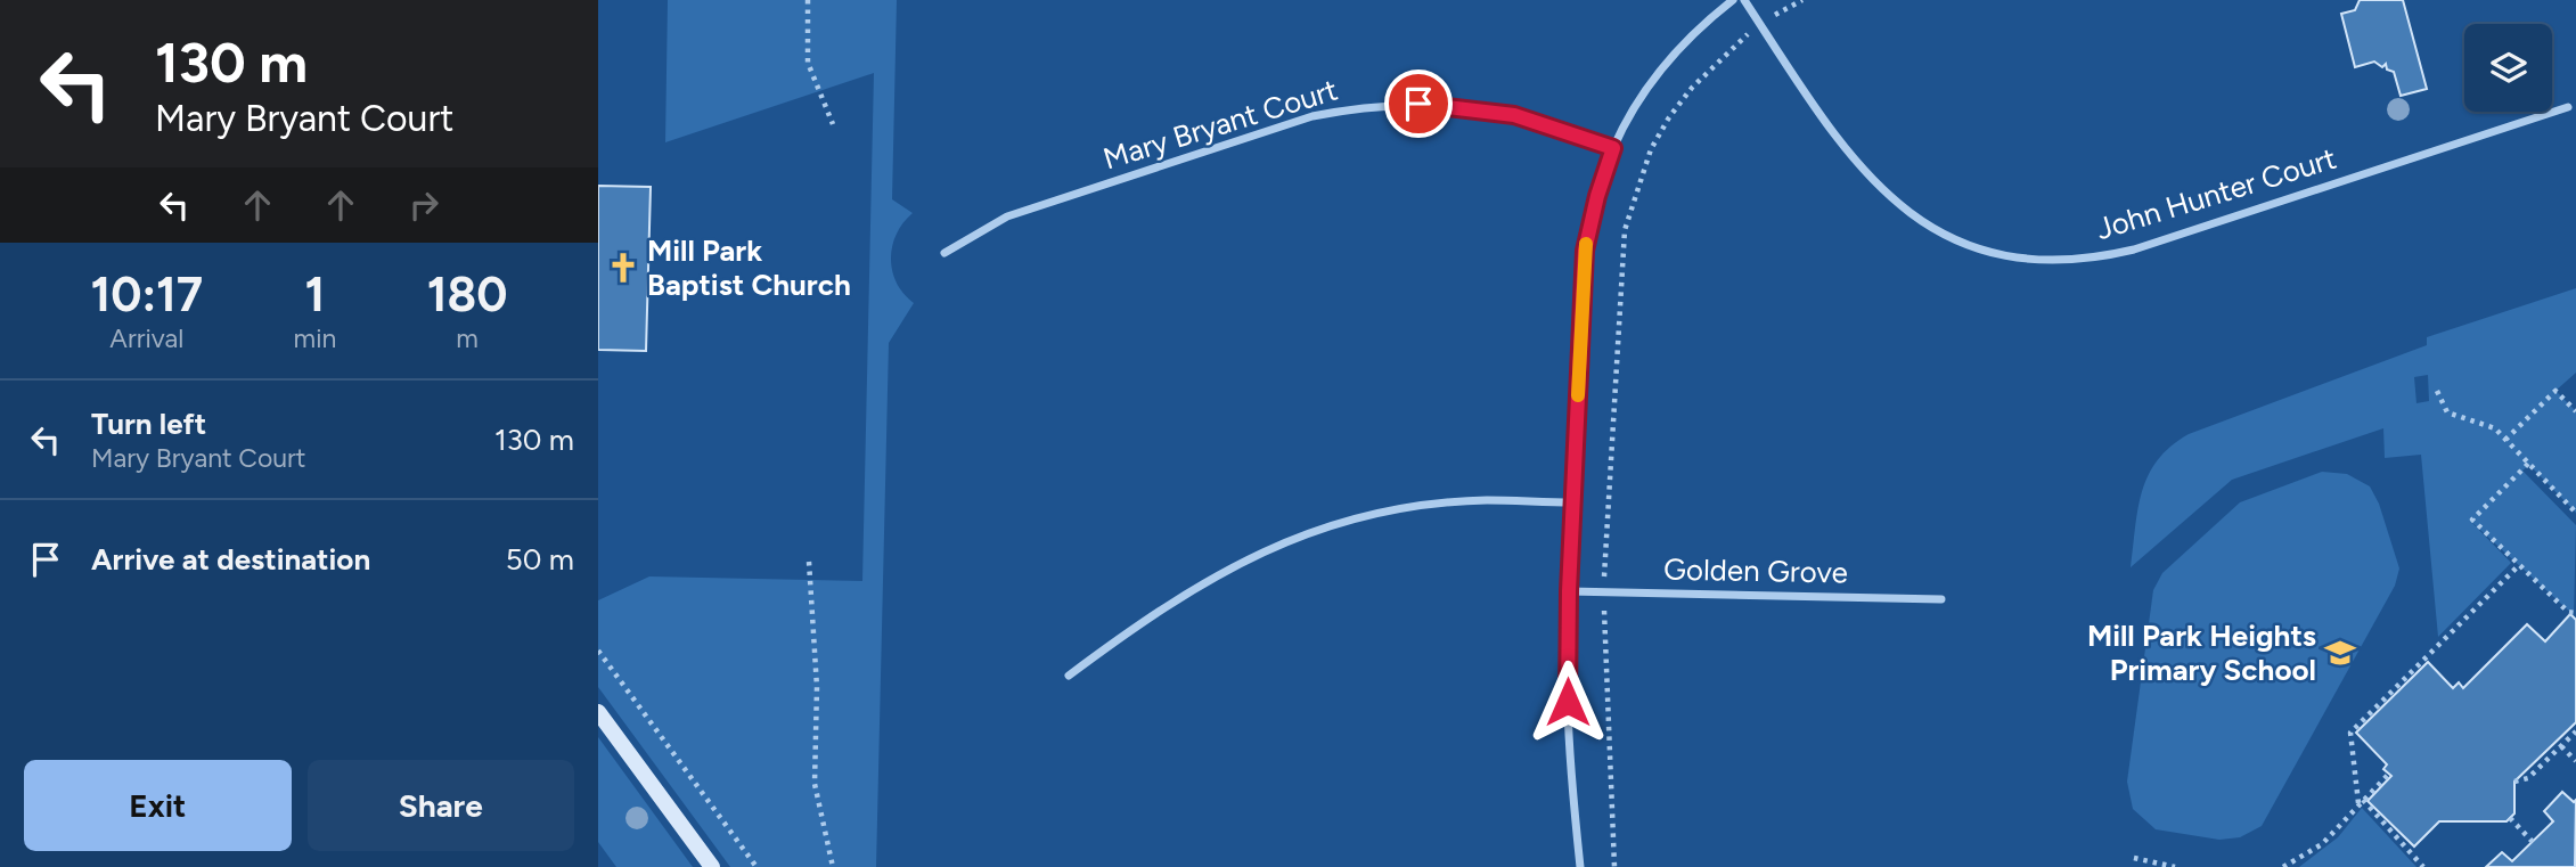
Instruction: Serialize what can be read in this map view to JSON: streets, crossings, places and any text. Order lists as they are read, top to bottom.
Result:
{
  "streets": {
    "street": ["Mary Bryant Court", "John Hunter Court", "Golden Grove"]
  },
  "places": {
    "church": ["Mill Park Baptist Church"],
    "school or university": ["Mill Park Heights Primary School"]
  },
  "page": {
    "turn": ["130 m", "Mary Bryant Court"],
    "eta": [
      "10:17",
      "Arrival",
      "1",
      "min",
      "180",
      "m"
    ],
    "list": [
      {
        "name": "Turn left",
        "note": "Mary Bryant Court",
        "value": "130 m"
      },
      {
        "name": "Arrive at destination",
        "value": "50 m"
      }
    ],
    "buttons": ["Exit", "Share"]
  }
}
